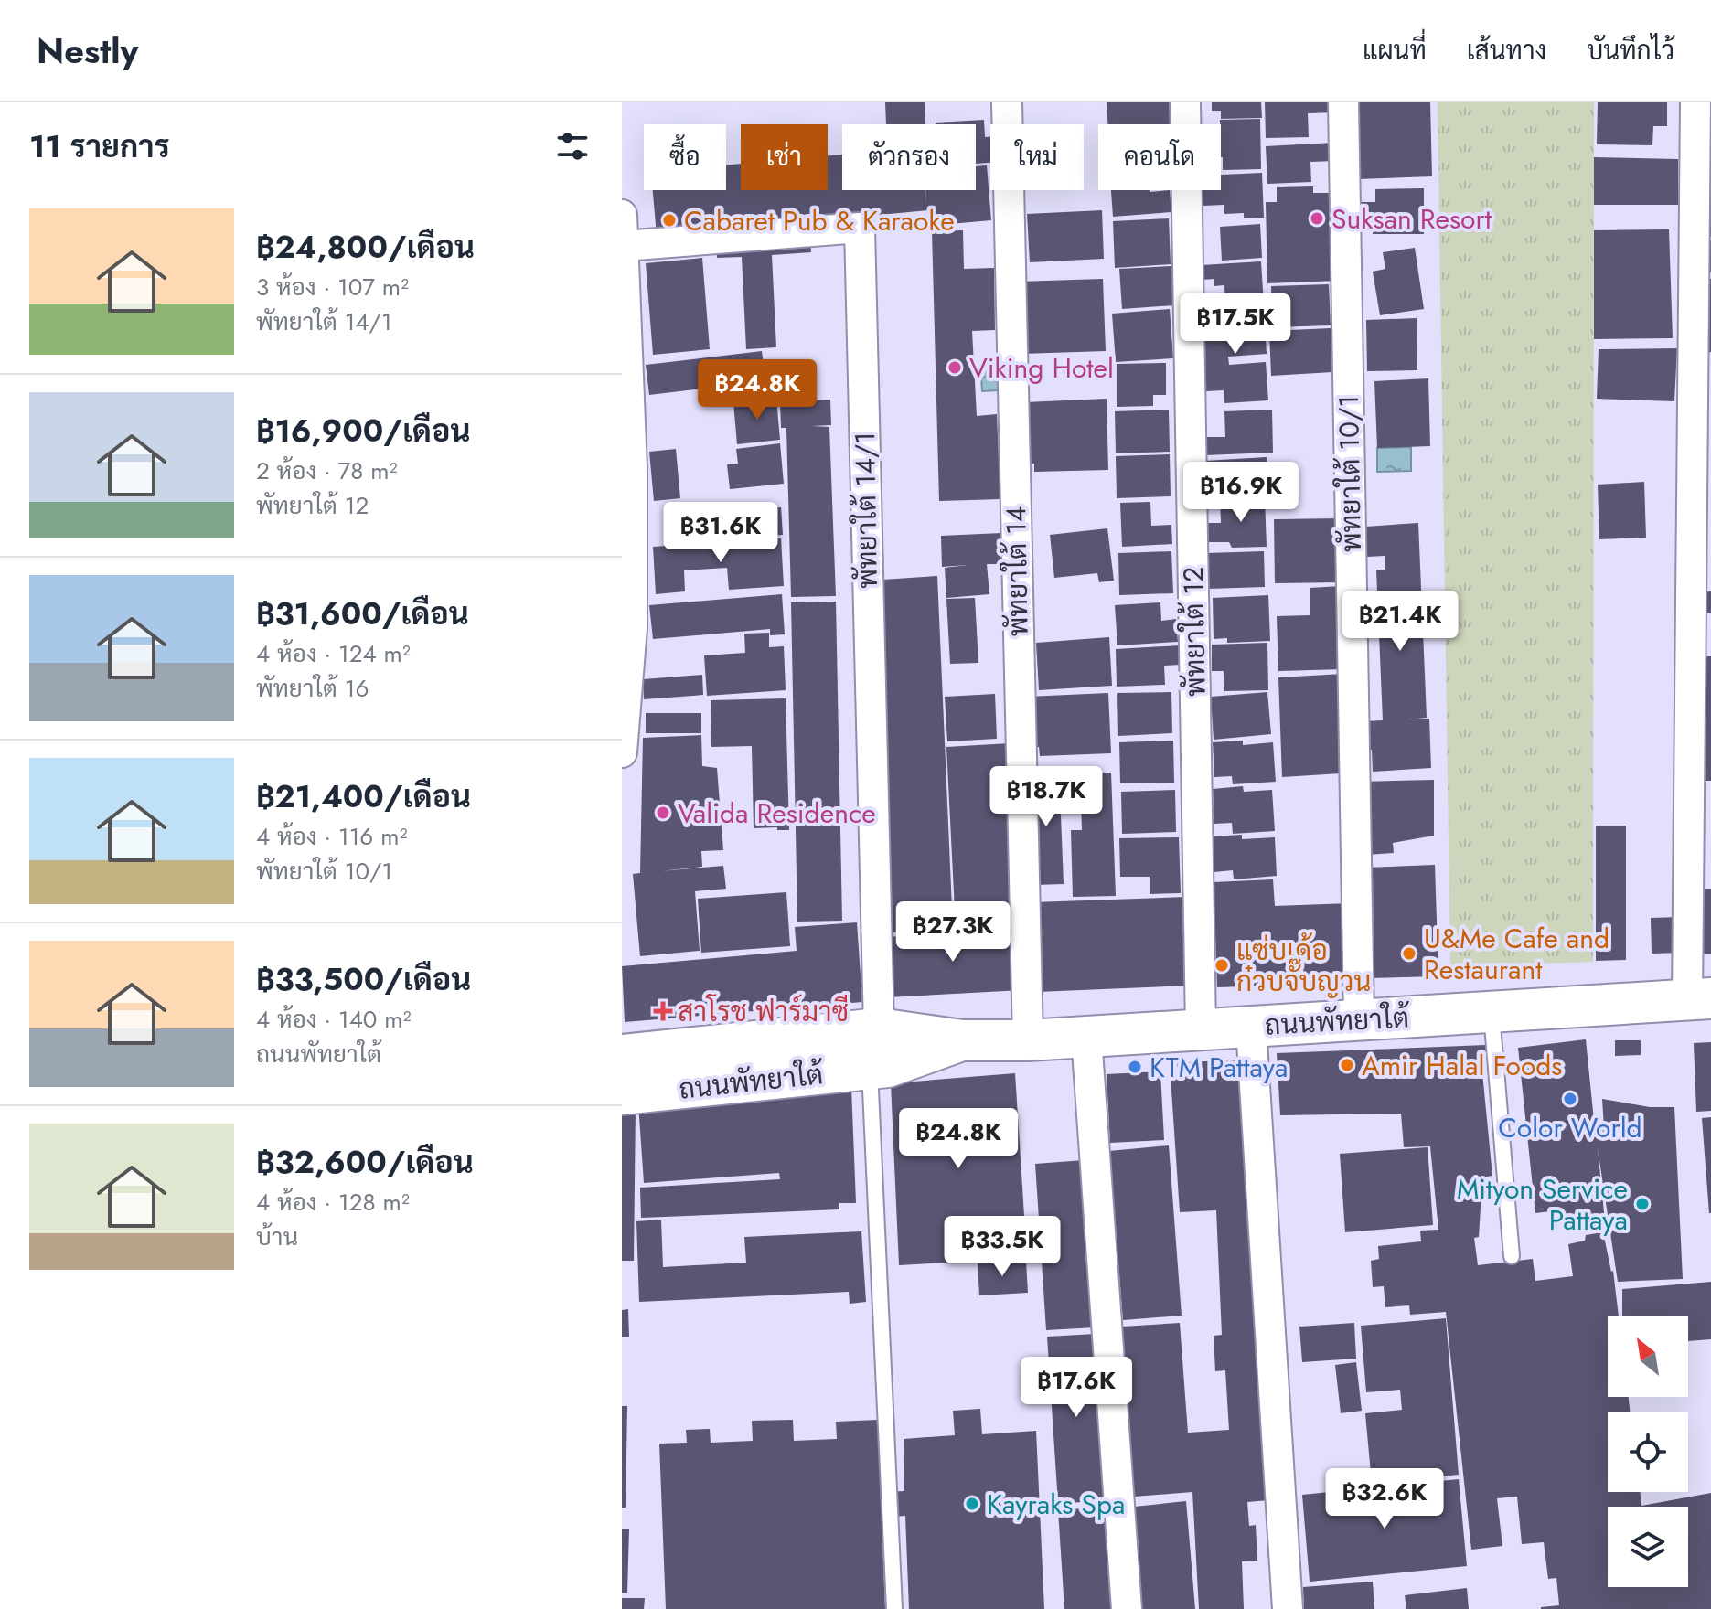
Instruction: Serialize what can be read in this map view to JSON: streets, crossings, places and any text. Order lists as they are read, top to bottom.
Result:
{
  "streets": {
    "main road": ["ถนนพัทยาใต้"],
    "street": [
      "พัทยาใต้ 10/1",
      "พัทยาใต้ 14/1",
      "พัทยาใต้ 14",
      "พัทยาใต้ 12"
    ]
  },
  "crossings": [
    ["พัทยาใต้ 10/1", "ถนนพัทยาใต้"],
    ["พัทยาใต้ 14/1", "ถนนพัทยาใต้"],
    ["พัทยาใต้ 14", "ถนนพัทยาใต้"],
    ["พัทยาใต้ 12", "ถนนพัทยาใต้"]
  ],
  "places": {
    "other": [
      "Suksan Resort",
      "Cabaret Pub & Karaoke",
      "Viking Hotel",
      "Valida Residence",
      "U&Me Cafe and Restaurant",
      "แซ่บเด้อ ก๋วบจั๊บญวน",
      "Amir Halal Foods",
      "KTM Pattaya",
      "Color World",
      "Mityon Service Pattaya",
      "Kayraks Spa"
    ],
    "health": ["สาโรช ฟาร์มาซี"]
  },
  "north": "top left",
  "page": {
    "header": "Nestly",
    "nav": ["แผนที่", "เส้นทาง", "บันทึกไว้"],
    "heading": "11 รายการ",
    "chip": [
      "ซื้อ",
      "เช่า",
      "ตัวกรอง",
      "ใหม่",
      "คอนโด"
    ],
    "list": [
      {
        "name": "฿24,800/เดือน",
        "note": "3 ห้อง · 107 m² · พัทยาใต้ 14/1"
      },
      {
        "name": "฿16,900/เดือน",
        "note": "2 ห้อง · 78 m² · พัทยาใต้ 12"
      },
      {
        "name": "฿31,600/เดือน",
        "note": "4 ห้อง · 124 m² · พัทยาใต้ 16"
      },
      {
        "name": "฿21,400/เดือน",
        "note": "4 ห้อง · 116 m² · พัทยาใต้ 10/1"
      },
      {
        "name": "฿33,500/เดือน",
        "note": "4 ห้อง · 140 m² · ถนนพัทยาใต้"
      },
      {
        "name": "฿32,600/เดือน",
        "note": "4 ห้อง · 128 m² · บ้าน"
      }
    ],
    "price": [
      "฿17.5K",
      "฿24.8K",
      "฿16.9K",
      "฿31.6K",
      "฿21.4K",
      "฿18.7K",
      "฿27.3K",
      "฿24.8K",
      "฿33.5K",
      "฿17.6K",
      "฿32.6K"
    ]
  }
}
